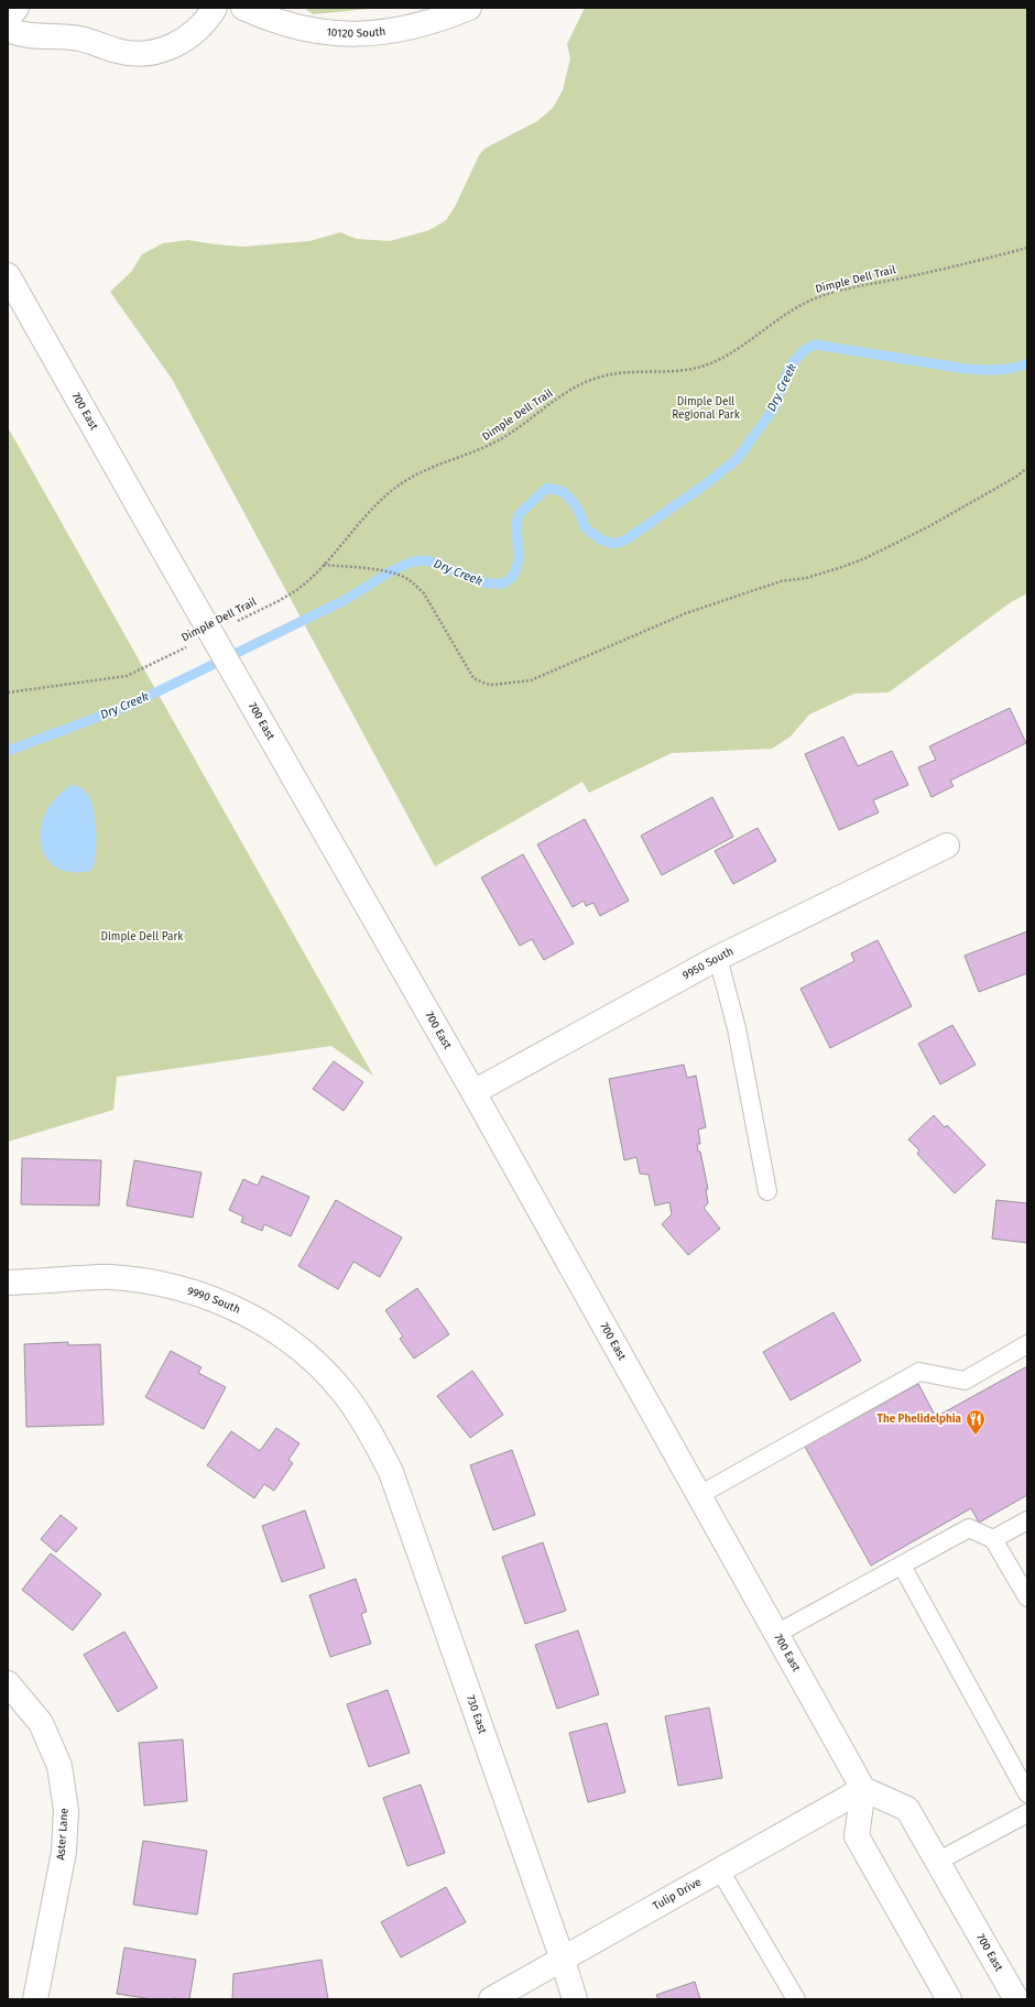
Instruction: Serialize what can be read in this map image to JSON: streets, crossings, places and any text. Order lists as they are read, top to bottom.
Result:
{
  "streets": {
    "street": [
      "10120 South",
      "700 East",
      "9950 South",
      "9990 South",
      "730 East",
      "Aster Lane",
      "Tulip Drive"
    ],
    "path": ["Dimple Dell Trail"]
  },
  "crossings": [
    ["700 East", "9950 South"],
    ["700 East", "Tulip Drive"],
    ["9990 South", "730 East"],
    ["730 East", "Tulip Drive"]
  ],
  "water": ["Dry Creek"],
  "parks": ["Dimple Dell Regional Park", "Dimple Dell Park"],
  "places": {
    "restaurant": ["The Phelidelphia"]
  }
}
